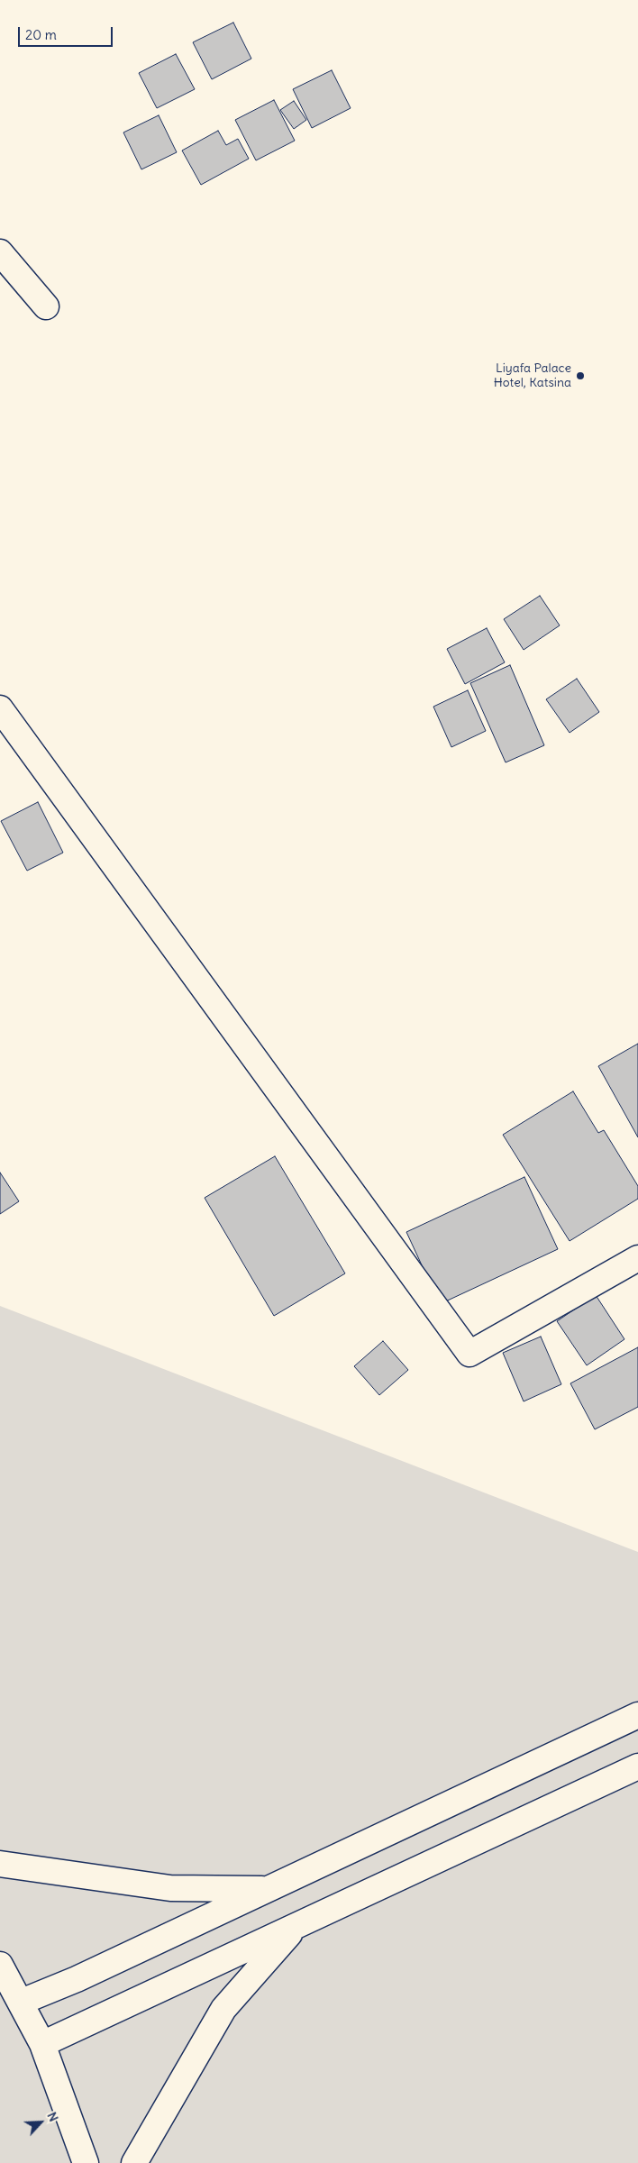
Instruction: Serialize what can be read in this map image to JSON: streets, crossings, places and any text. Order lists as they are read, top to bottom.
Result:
{
  "places": ["Liyafa Palace Hotel, Katsina"],
  "scale_bar": "20 m",
  "north": "top right"
}
